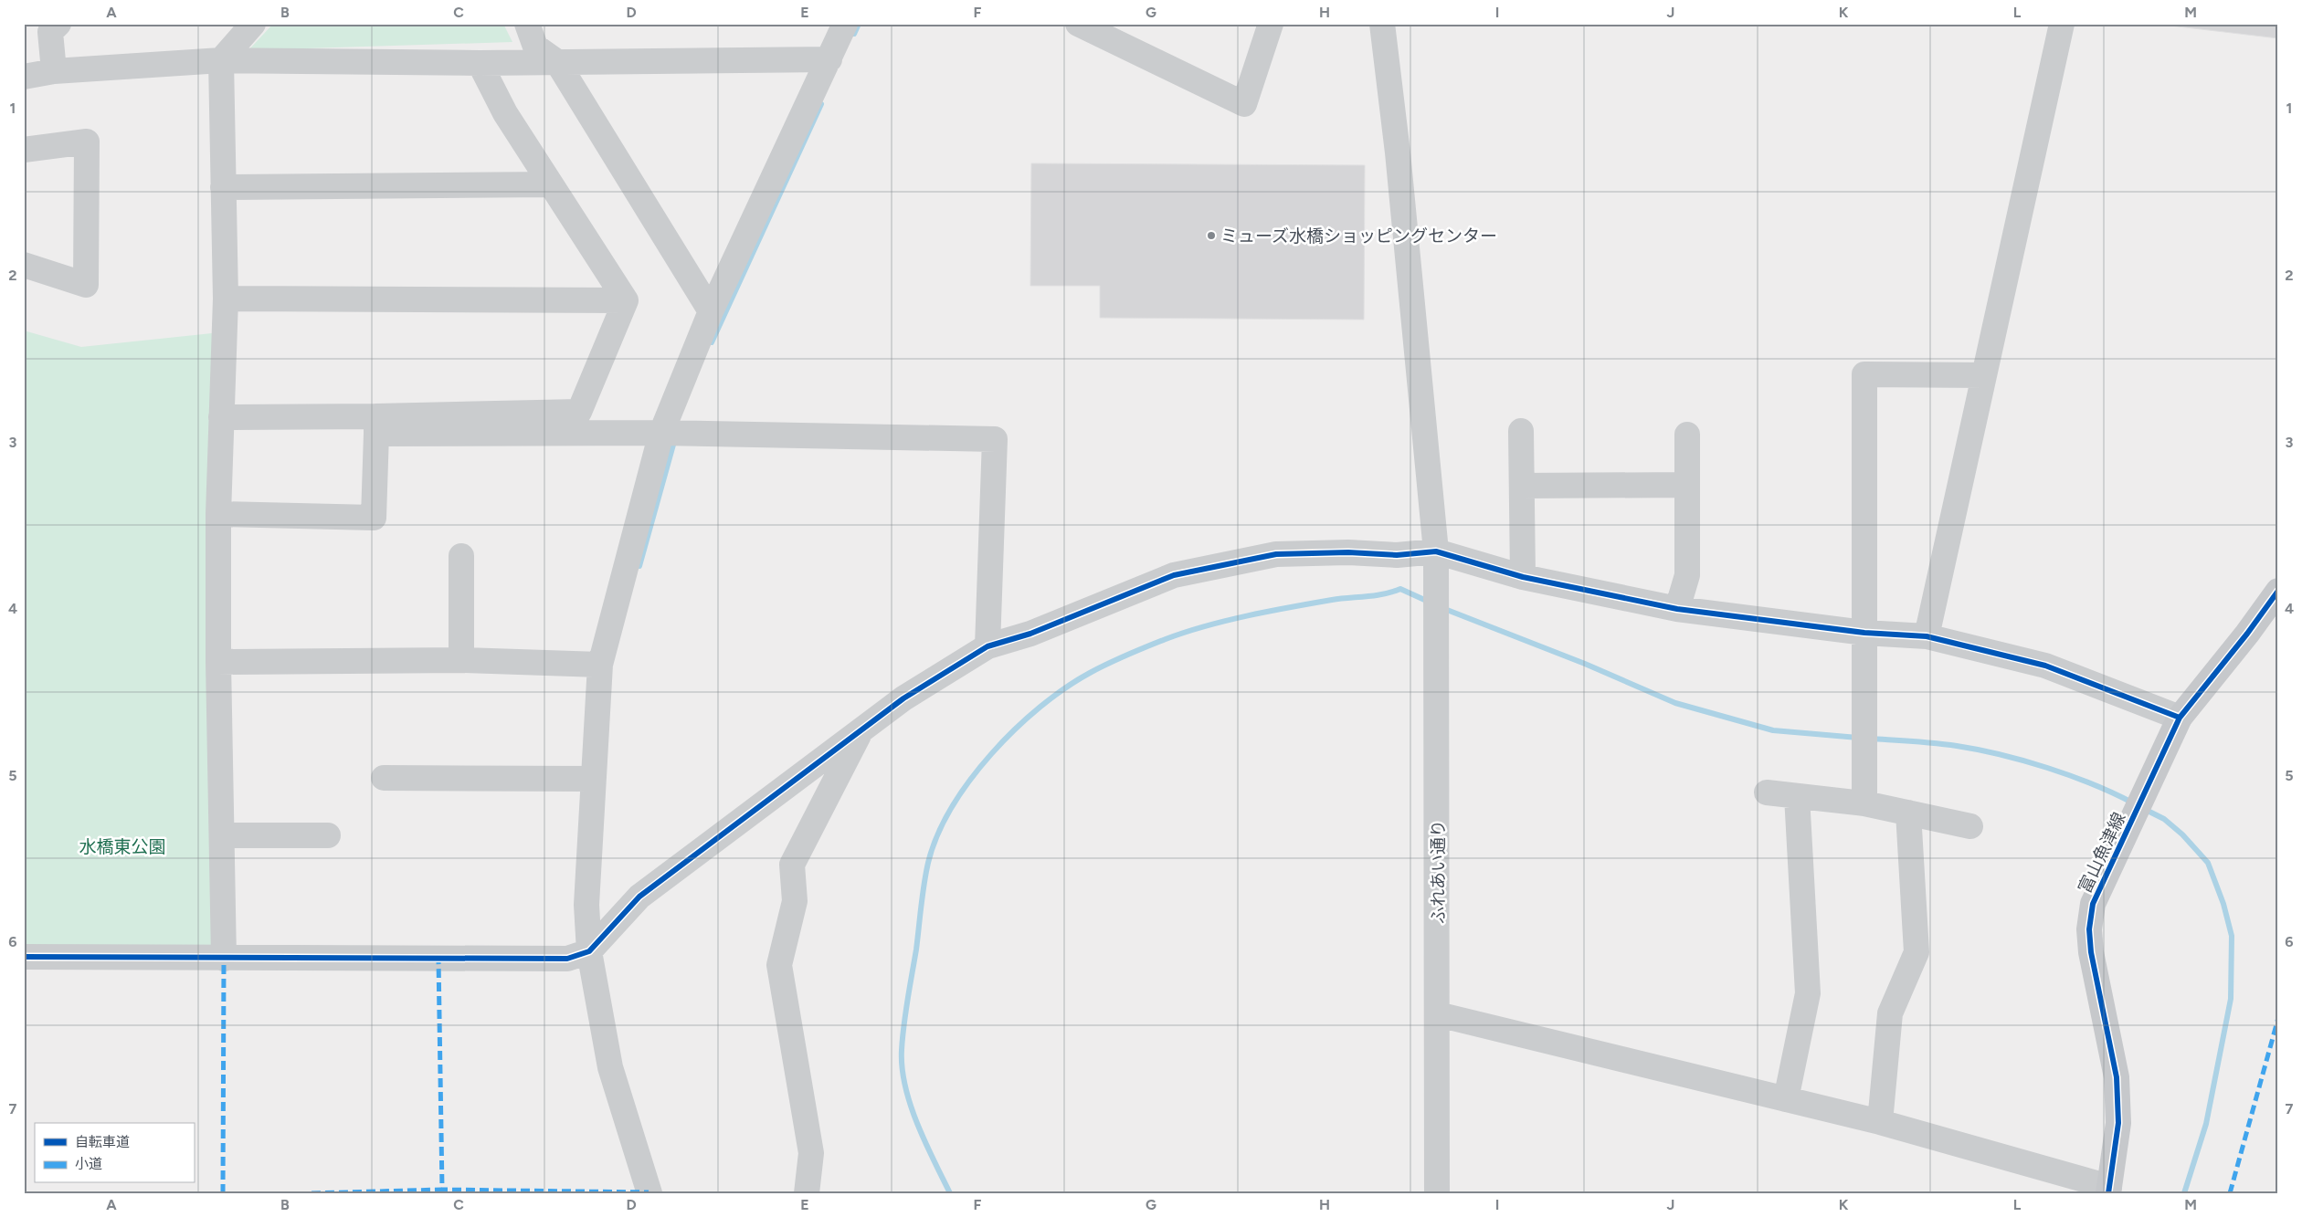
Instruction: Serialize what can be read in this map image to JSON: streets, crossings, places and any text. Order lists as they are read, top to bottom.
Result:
{
  "streets": {
    "main road": ["富山魚津線"],
    "street": ["ふれあい通り"]
  },
  "parks": ["水橋東公園"],
  "places": ["ミューズ水橋ショッピングセンター"],
  "legend": ["自転車道", "小道"],
  "grid": {
    "columns": [
      "A",
      "B",
      "C",
      "D",
      "E",
      "F",
      "G",
      "H",
      "I",
      "J",
      "K",
      "L",
      "M"
    ],
    "rows": [
      "1",
      "2",
      "3",
      "4",
      "5",
      "6",
      "7"
    ]
  }
}
